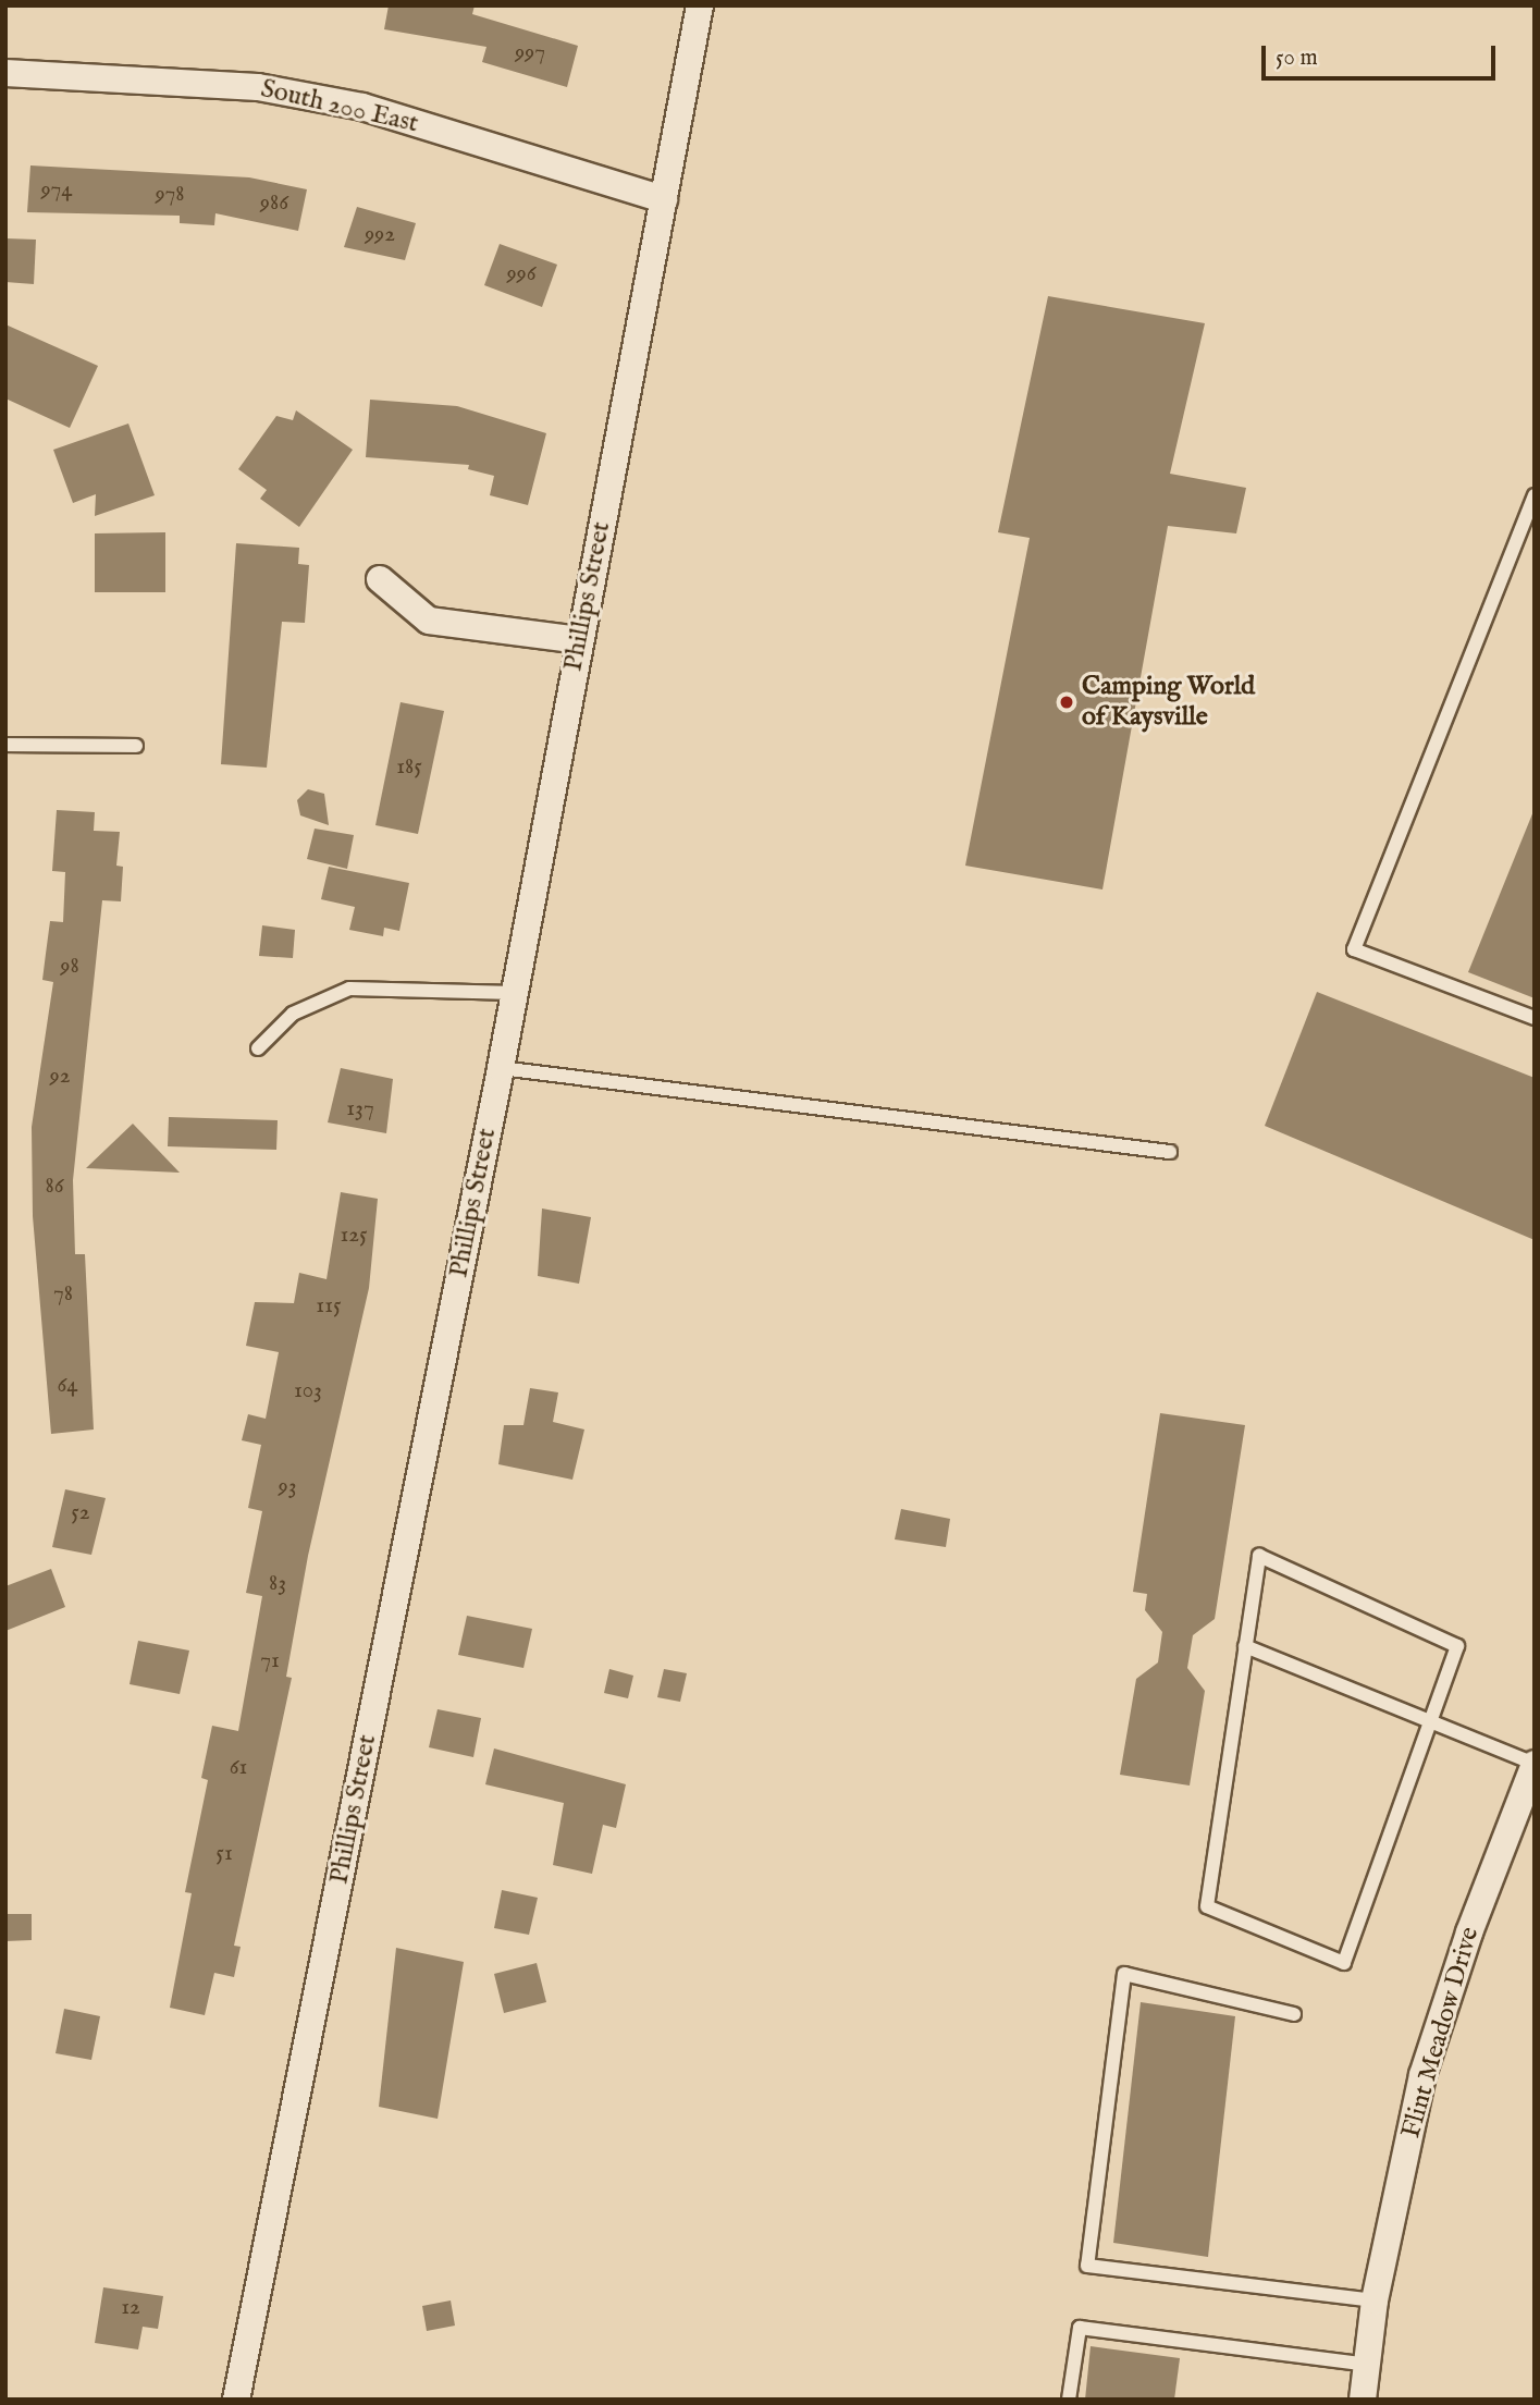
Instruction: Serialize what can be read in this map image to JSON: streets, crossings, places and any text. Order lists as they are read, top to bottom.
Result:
{
  "streets": {
    "street": ["South 200 East", "Phillips Street", "Flint Meadow Drive"]
  },
  "crossings": [
    ["South 200 East", "Phillips Street"]
  ],
  "places": ["Camping World of Kaysville"],
  "house_numbers": [
    "997",
    "974",
    "978",
    "986",
    "992",
    "996",
    "185",
    "98",
    "92",
    "137",
    "86",
    "125",
    "78",
    "115",
    "64",
    "103",
    "93",
    "52",
    "83",
    "71",
    "61",
    "51",
    "12"
  ],
  "scale_bar": "50 m"
}
